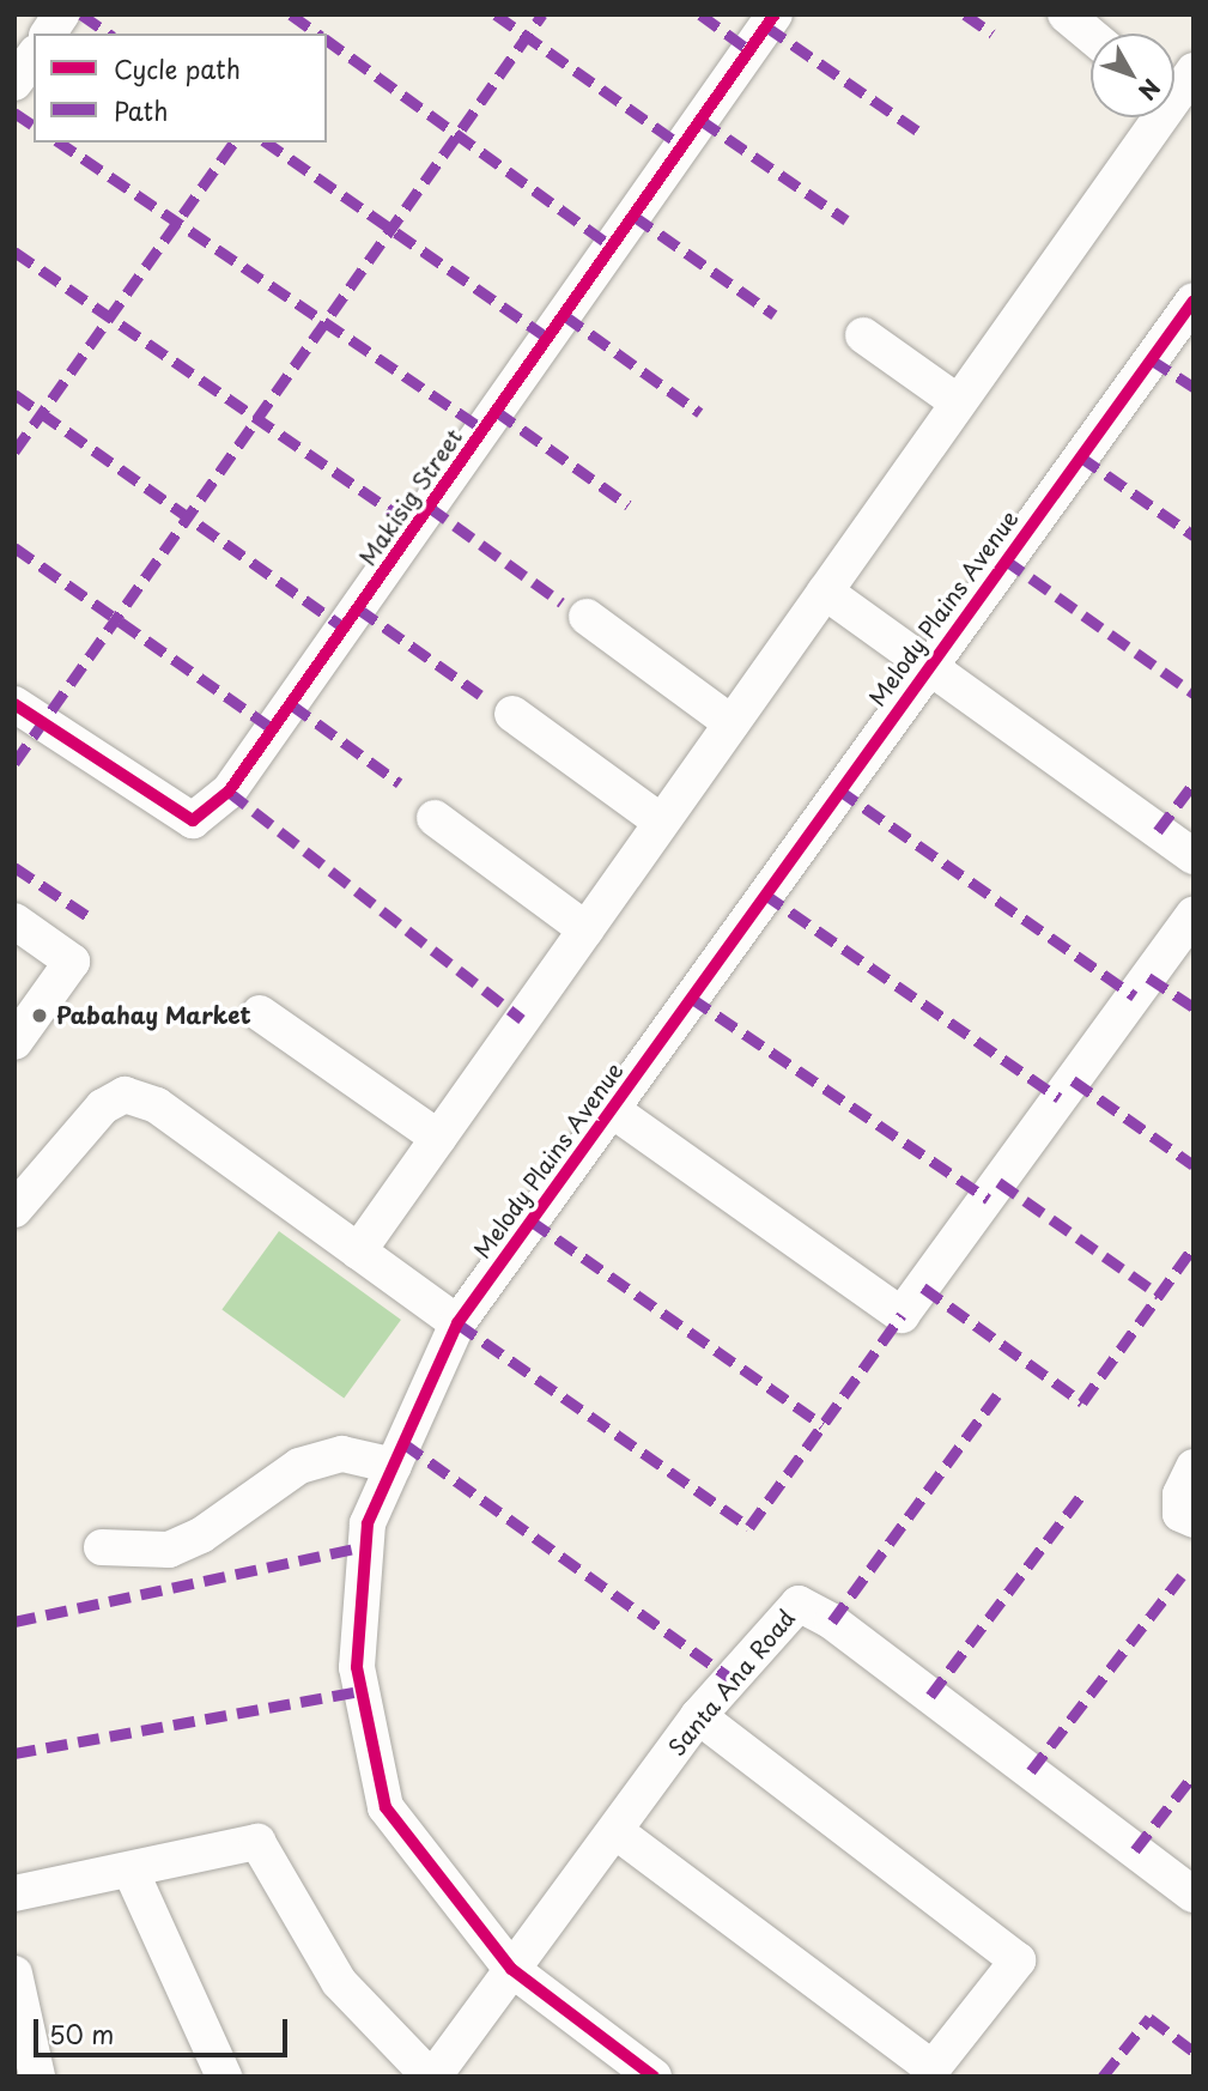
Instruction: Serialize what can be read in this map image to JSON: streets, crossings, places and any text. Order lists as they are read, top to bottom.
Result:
{
  "streets": {
    "street": ["Makisig Street", "Melody Plains Avenue", "Santa Ana Road"]
  },
  "crossings": [
    ["Melody Plains Avenue", "Santa Ana Road"]
  ],
  "places": ["Pabahay Market"],
  "legend": ["Cycle path", "Path"],
  "scale_bar": "50 m",
  "north": "bottom right"
}
